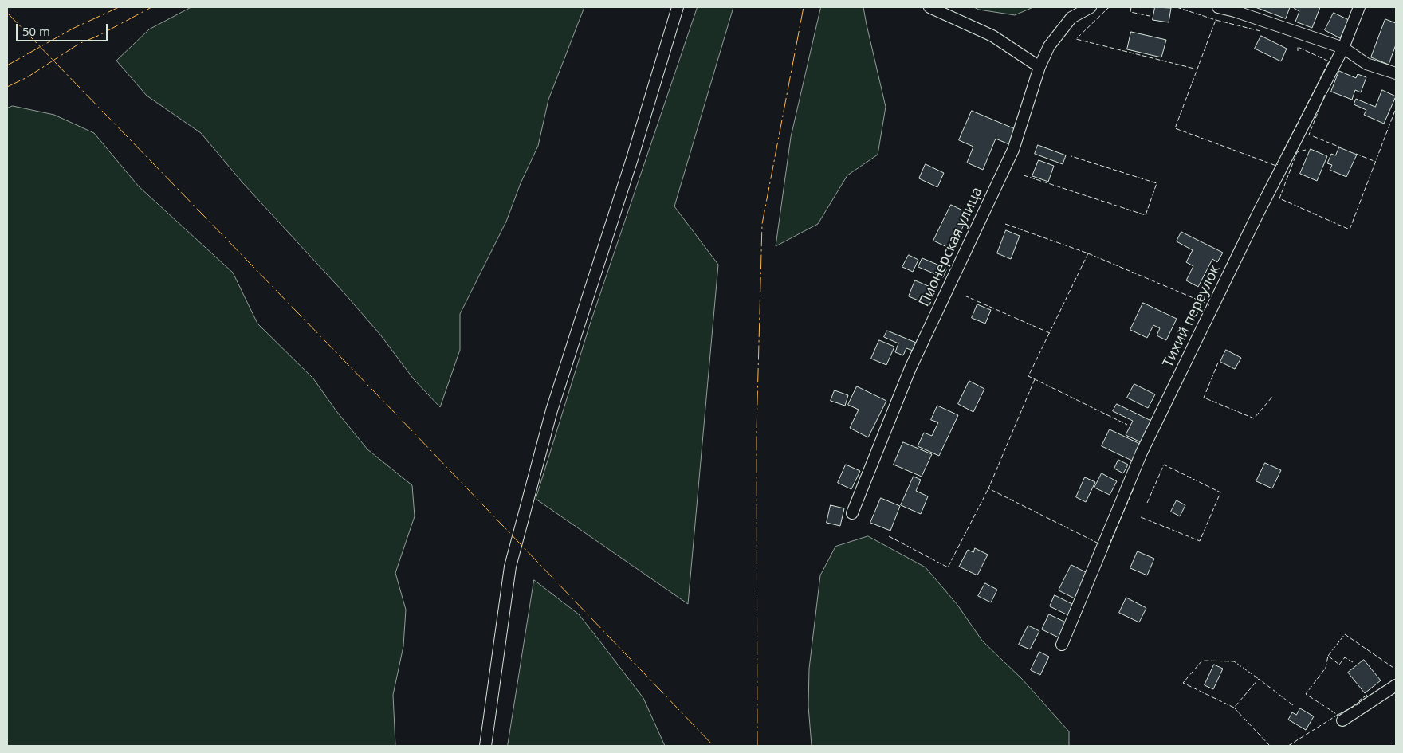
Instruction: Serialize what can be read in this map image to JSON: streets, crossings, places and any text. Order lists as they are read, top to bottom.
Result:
{
  "streets": {
    "street": ["Пионерская улица", "Тихий переулок"]
  },
  "scale_bar": "50 m"
}
